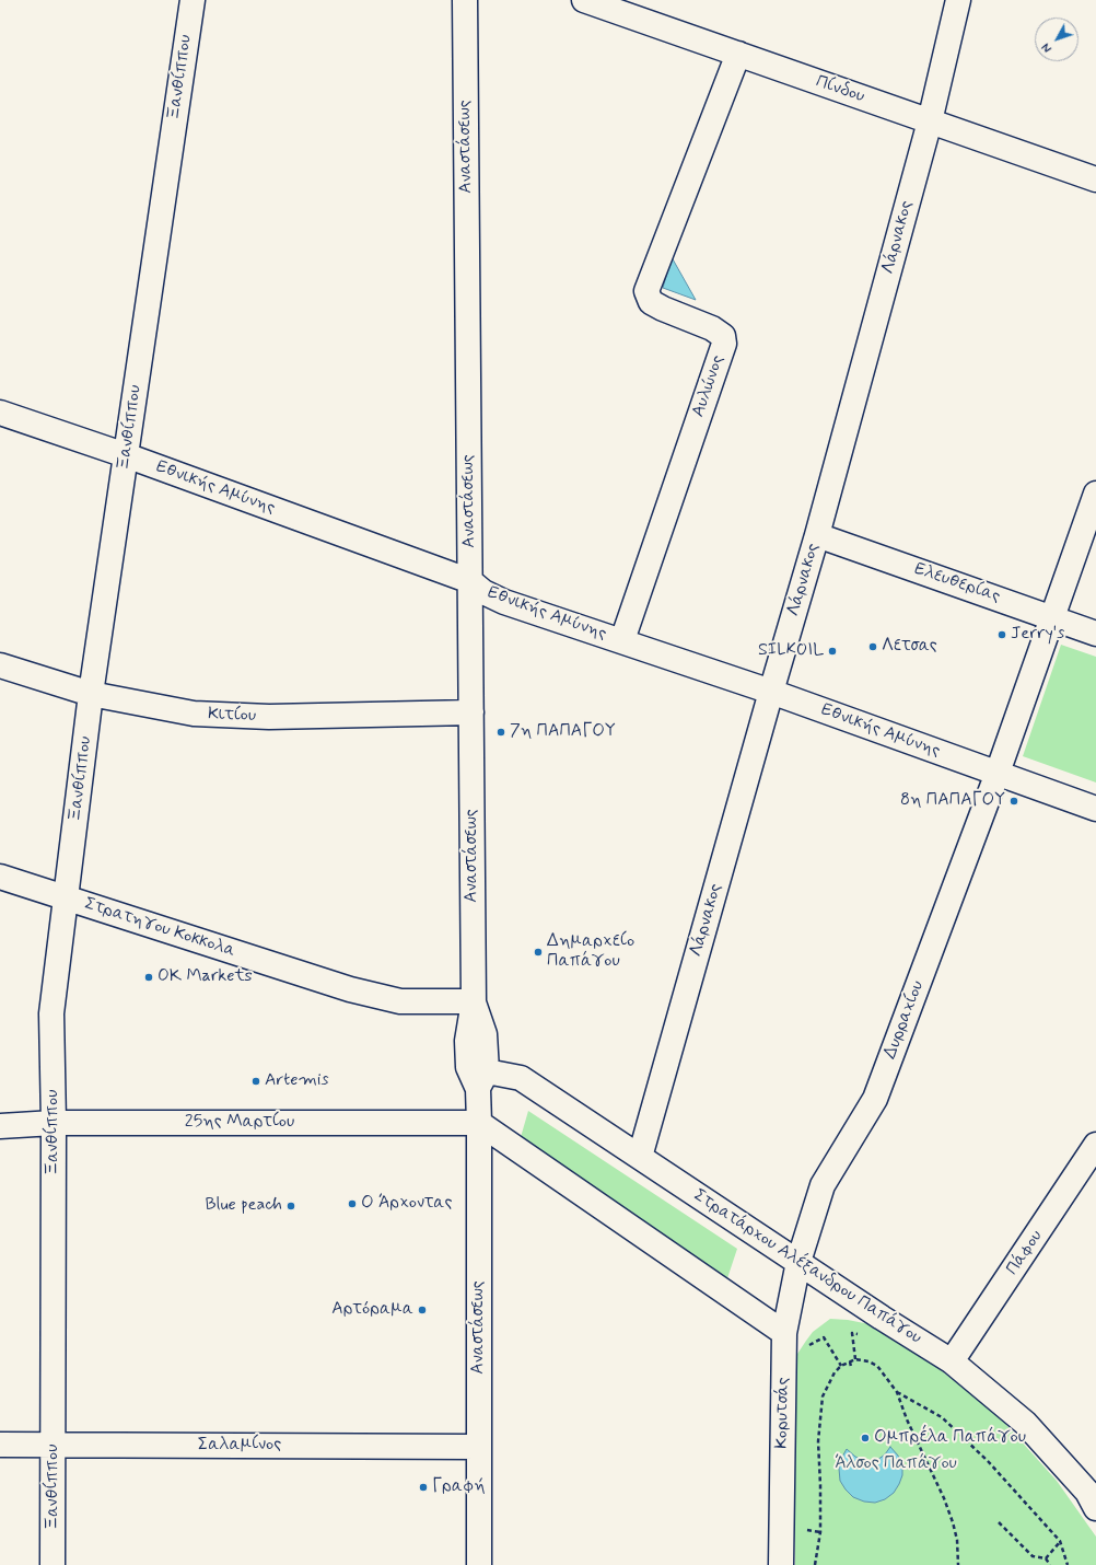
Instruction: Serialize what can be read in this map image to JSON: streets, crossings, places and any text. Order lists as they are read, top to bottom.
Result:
{
  "streets": {
    "street": [
      "Ξανθίππου",
      "Πίνδου",
      "Αναστάσεως",
      "Λάρνακος",
      "Αυλώνος",
      "Εθνικής Αμύνης",
      "Ελευθερίας",
      "Κιτίου",
      "Στρατηγου Κοκκολα",
      "Δυρραχίου",
      "25ης Μαρτίου",
      "Πάφου",
      "Στρατάρχου Αλέξανδρου Παπάγου",
      "Κορυτσάς",
      "Σαλαμίνος"
    ]
  },
  "crossings": [
    ["Ξανθίππου", "Εθνικής Αμύνης"],
    ["Ξανθίππου", "Κιτίου"],
    ["Ξανθίππου", "Στρατηγου Κοκκολα"],
    ["Ξανθίππου", "25ης Μαρτίου"],
    ["Ξανθίππου", "Σαλαμίνος"],
    ["Πίνδου", "Λάρνακος"],
    ["Πίνδου", "Αυλώνος"],
    ["Αναστάσεως", "Εθνικής Αμύνης"],
    ["Αναστάσεως", "Κιτίου"],
    ["Αναστάσεως", "Στρατηγου Κοκκολα"],
    ["Αναστάσεως", "25ης Μαρτίου"],
    ["Αναστάσεως", "Στρατάρχου Αλέξανδρου Παπάγου"],
    ["Αναστάσεως", "Σαλαμίνος"],
    ["Λάρνακος", "Εθνικής Αμύνης"],
    ["Λάρνακος", "Ελευθερίας"],
    ["Λάρνακος", "Στρατάρχου Αλέξανδρου Παπάγου"],
    ["Αυλώνος", "Εθνικής Αμύνης"],
    ["Εθνικής Αμύνης", "Δυρραχίου"],
    ["Ελευθερίας", "Δυρραχίου"],
    ["Δυρραχίου", "Στρατάρχου Αλέξανδρου Παπάγου"],
    ["Δυρραχίου", "Κορυτσάς"],
    ["Πάφου", "Στρατάρχου Αλέξανδρου Παπάγου"],
    ["Στρατάρχου Αλέξανδρου Παπάγου", "Κορυτσάς"]
  ],
  "parks": ["Άλσος Παπάγου"],
  "places": [
    "Jerry's",
    "Λετσας",
    "SILKOIL",
    "7η ΠΑΠΑΓΟΥ",
    "8η ΠΑΠΑΓΟΥ",
    "Δημαρχείο Παπάγου",
    "OK Markets",
    "Artemis",
    "Ο Άρχοντας",
    "Blue peach",
    "Αρτόραμα",
    "Ομπρέλα Παπάγου",
    "Γραφή"
  ],
  "north": "bottom left"
}
